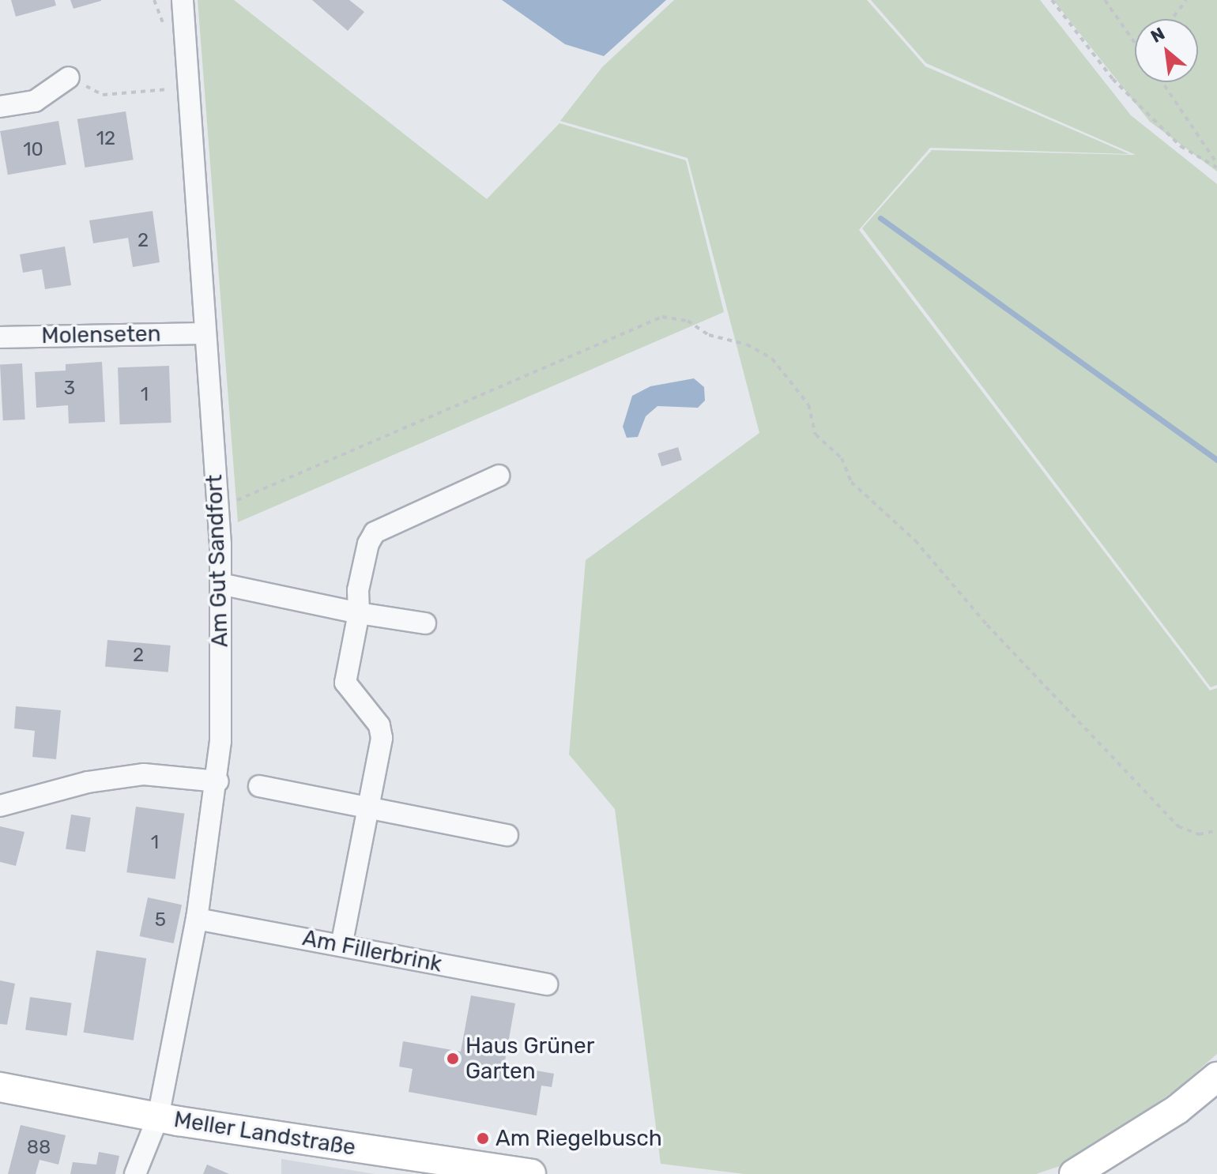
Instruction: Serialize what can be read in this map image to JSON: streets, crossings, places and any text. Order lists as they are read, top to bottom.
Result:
{
  "streets": {
    "street": [
      "Molenseten",
      "Am Gut Sandfort",
      "Am Fillerbrink",
      "Meller Landstraße"
    ]
  },
  "crossings": [
    ["Molenseten", "Am Gut Sandfort"],
    ["Am Gut Sandfort", "Am Fillerbrink"],
    ["Am Gut Sandfort", "Meller Landstraße"]
  ],
  "places": ["Haus Grüner Garten", "Am Riegelbusch"],
  "house_numbers": [
    "12",
    "10",
    "2",
    "3",
    "1",
    "2",
    "1",
    "5",
    "88"
  ],
  "north": "top left"
}
